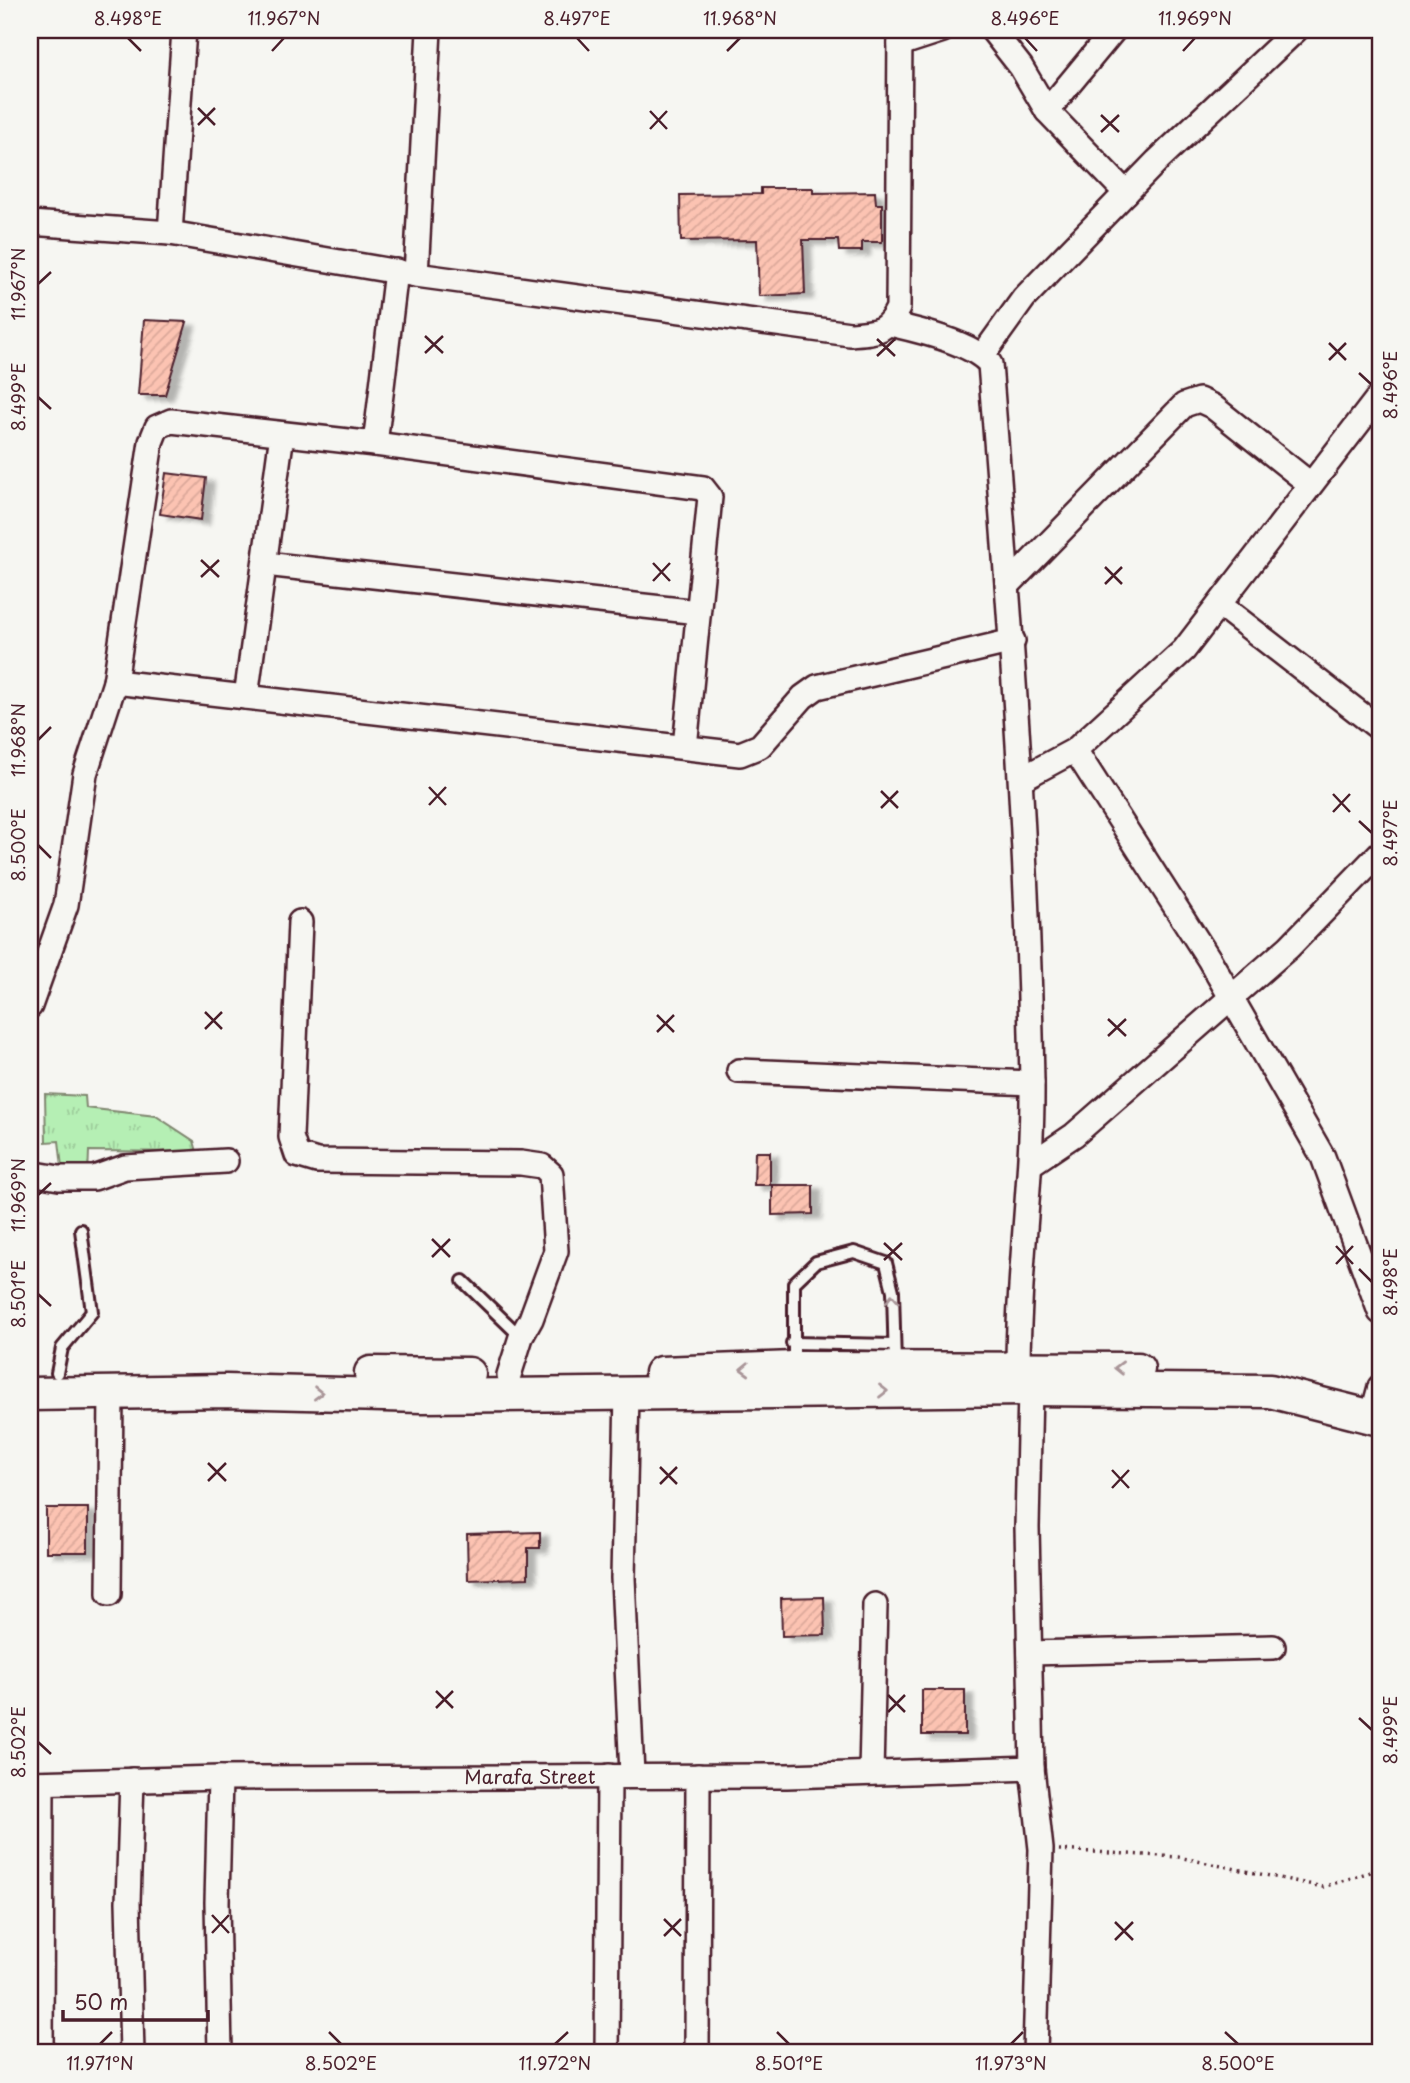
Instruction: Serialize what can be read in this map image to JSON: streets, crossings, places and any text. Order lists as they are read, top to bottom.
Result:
{
  "streets": {
    "street": ["Marafa Street"]
  },
  "scale_bar": "50 m",
  "coordinates": [
    "8.498°E",
    "11.967°N",
    "8.497°E",
    "11.968°N",
    "8.496°E",
    "11.969°N",
    "8.499°E",
    "8.500°E",
    "8.501°E",
    "8.502°E",
    "11.971°N",
    "11.972°N",
    "11.973°N"
  ]
}
